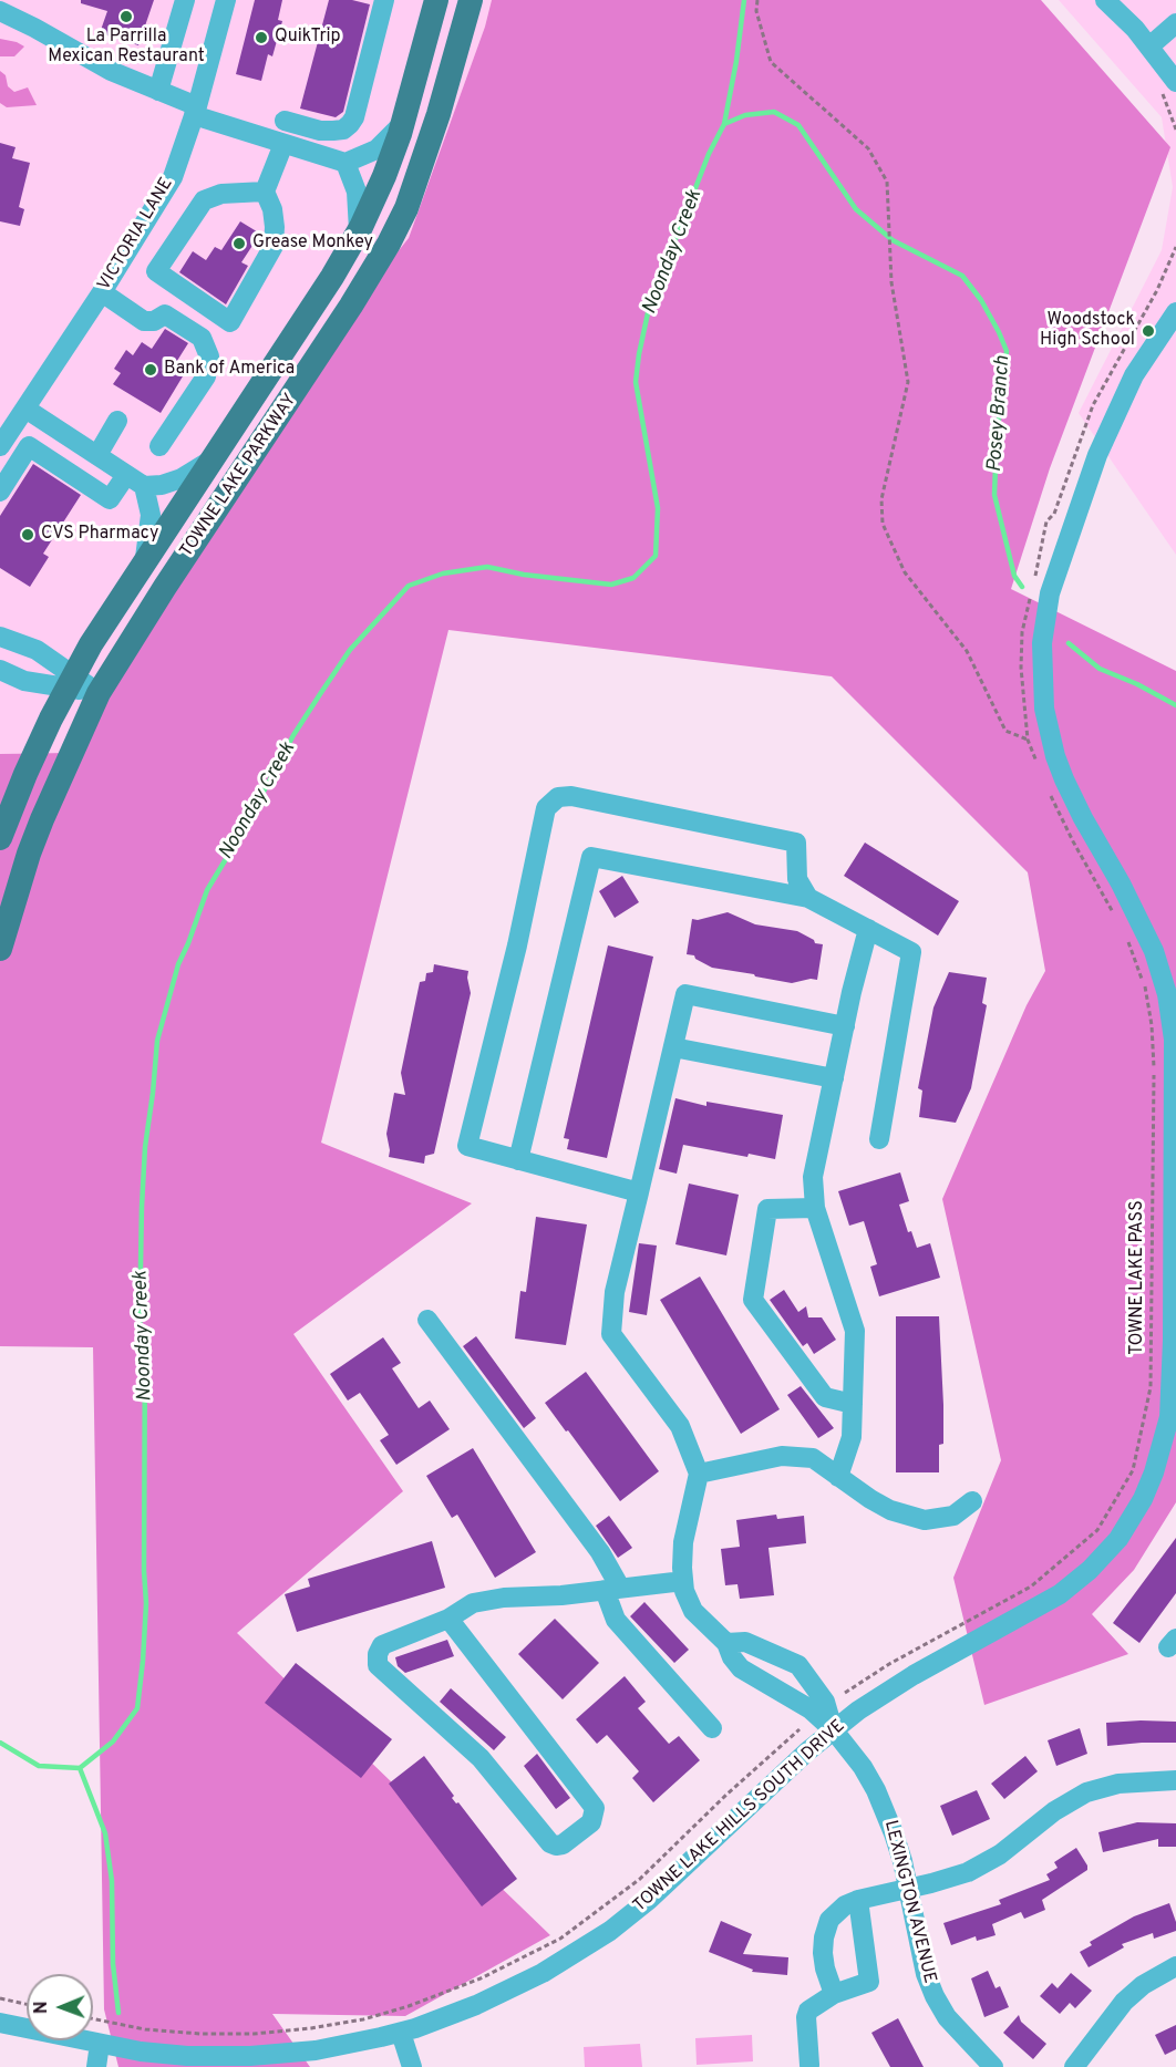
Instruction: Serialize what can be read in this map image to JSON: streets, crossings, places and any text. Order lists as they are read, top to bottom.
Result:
{
  "streets": {
    "main road": ["TOWNE LAKE PARKWAY"],
    "street": ["VICTORIA LANE", "TOWNE LAKE HILLS SOUTH DRIVE", "LEXINGTON AVENUE"],
    "path": ["TOWNE LAKE PASS"]
  },
  "crossings": [
    ["TOWNE LAKE HILLS SOUTH DRIVE", "LEXINGTON AVENUE"]
  ],
  "water": ["Noonday Creek", "Posey Branch"],
  "places": [
    "La Parrilla Mexican Restaurant",
    "QuikTrip",
    "Grease Monkey",
    "Woodstock High School",
    "Bank of America",
    "CVS Pharmacy"
  ],
  "north": "left"
}
